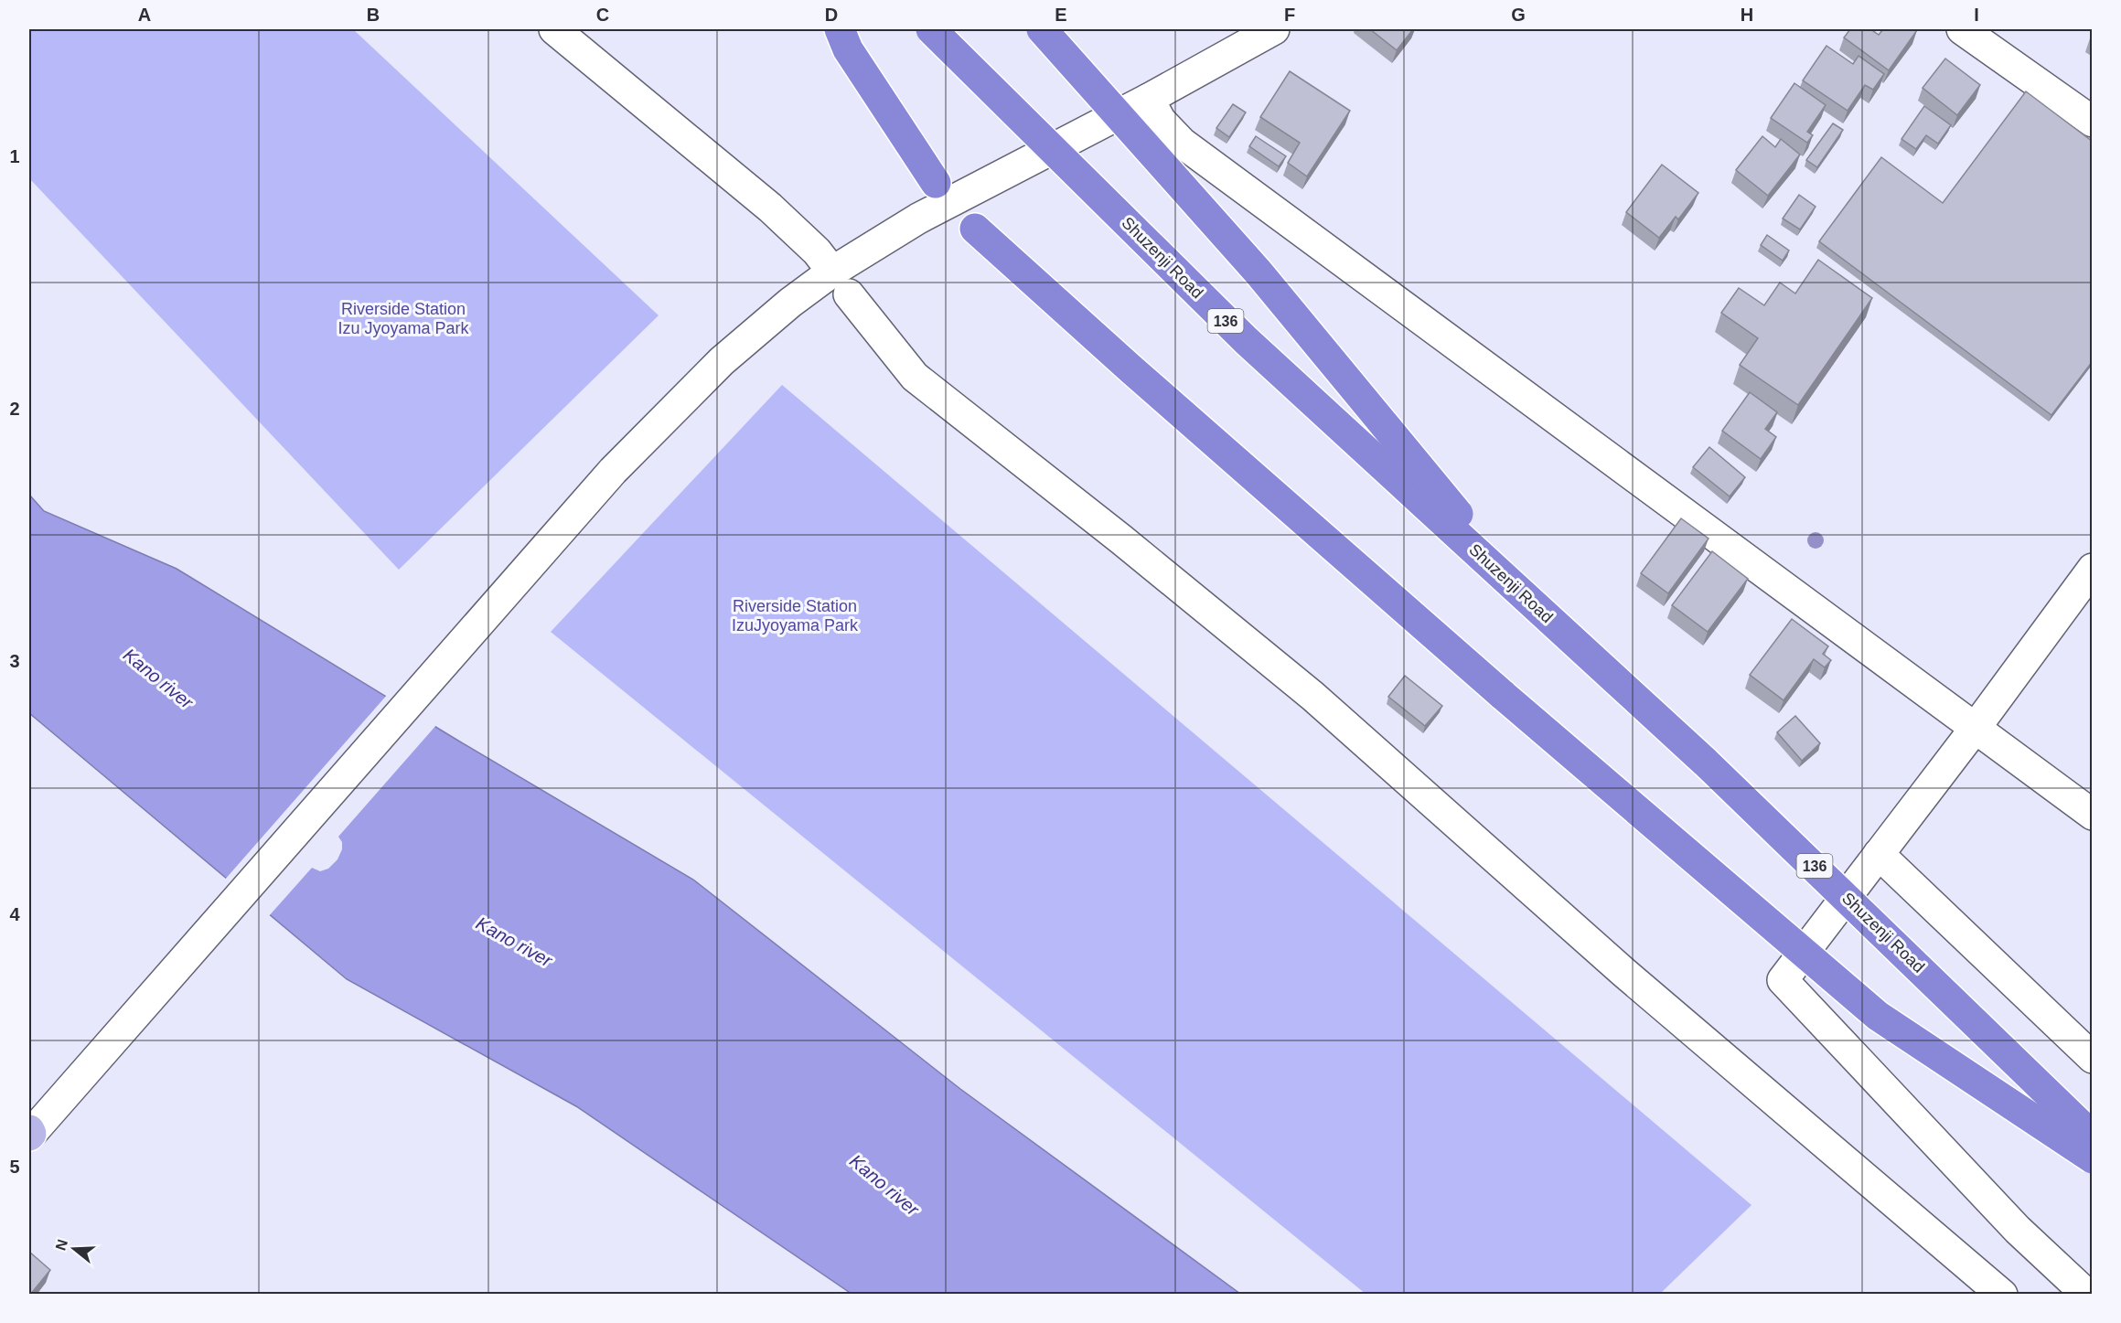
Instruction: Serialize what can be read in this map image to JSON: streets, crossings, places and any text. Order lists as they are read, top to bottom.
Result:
{
  "streets": {
    "highway": ["Shuzenji Road", "136"]
  },
  "water": ["Kano river"],
  "parks": ["Riverside Station Izu Jyoyama Park", "Riverside Station IzuJyoyama Park"],
  "north": "left",
  "grid": {
    "columns": [
      "A",
      "B",
      "C",
      "D",
      "E",
      "F",
      "G",
      "H",
      "I"
    ],
    "rows": [
      "1",
      "2",
      "3",
      "4",
      "5"
    ]
  }
}
